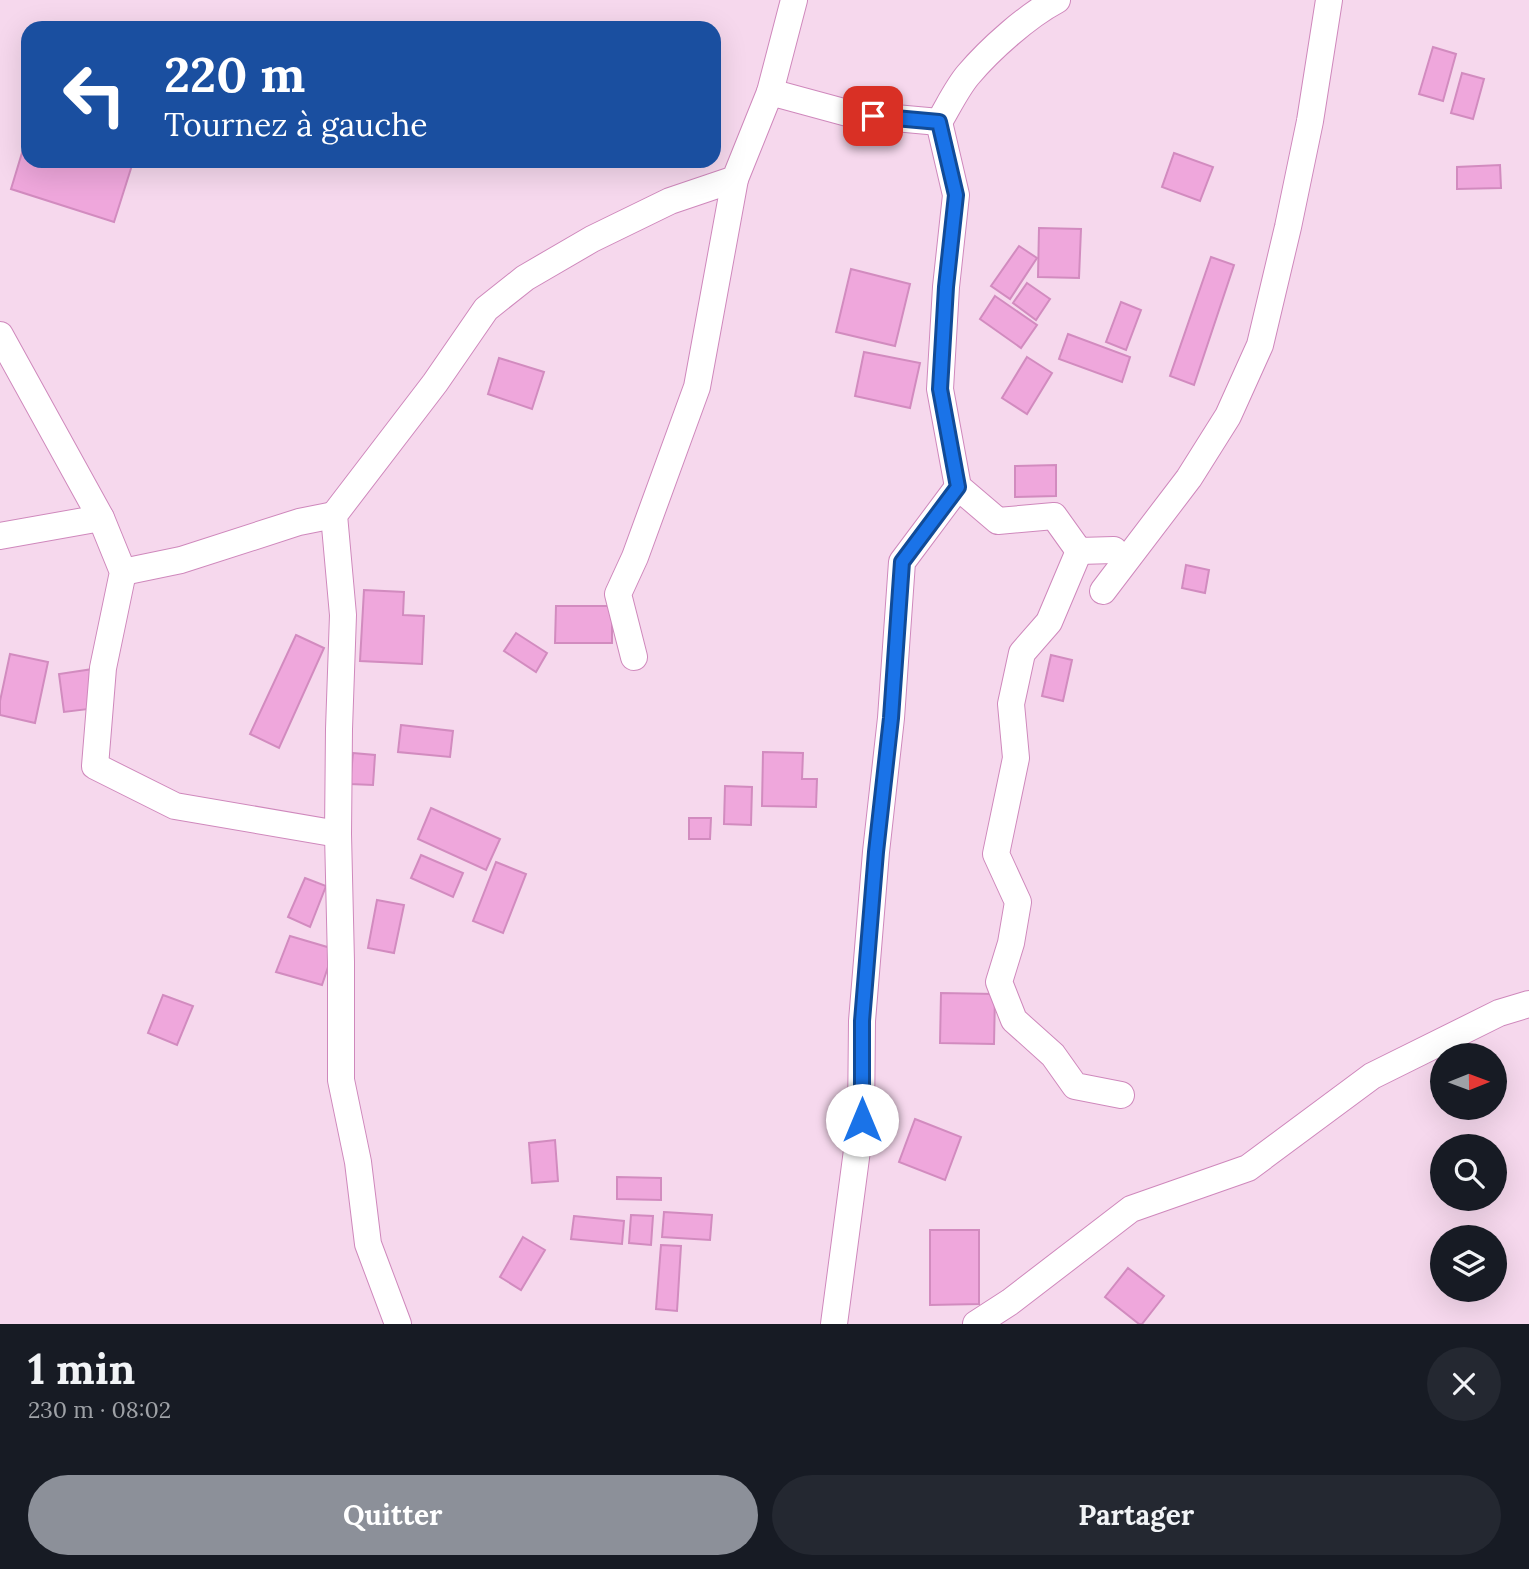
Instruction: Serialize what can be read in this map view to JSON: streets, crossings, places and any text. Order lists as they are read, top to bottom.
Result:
{
  "north": "right",
  "page": {
    "turn": ["220 m", "Tournez à gauche"],
    "heading": ["1 min", "230 m · 08:02"],
    "buttons": ["Quitter", "Partager"]
  }
}
